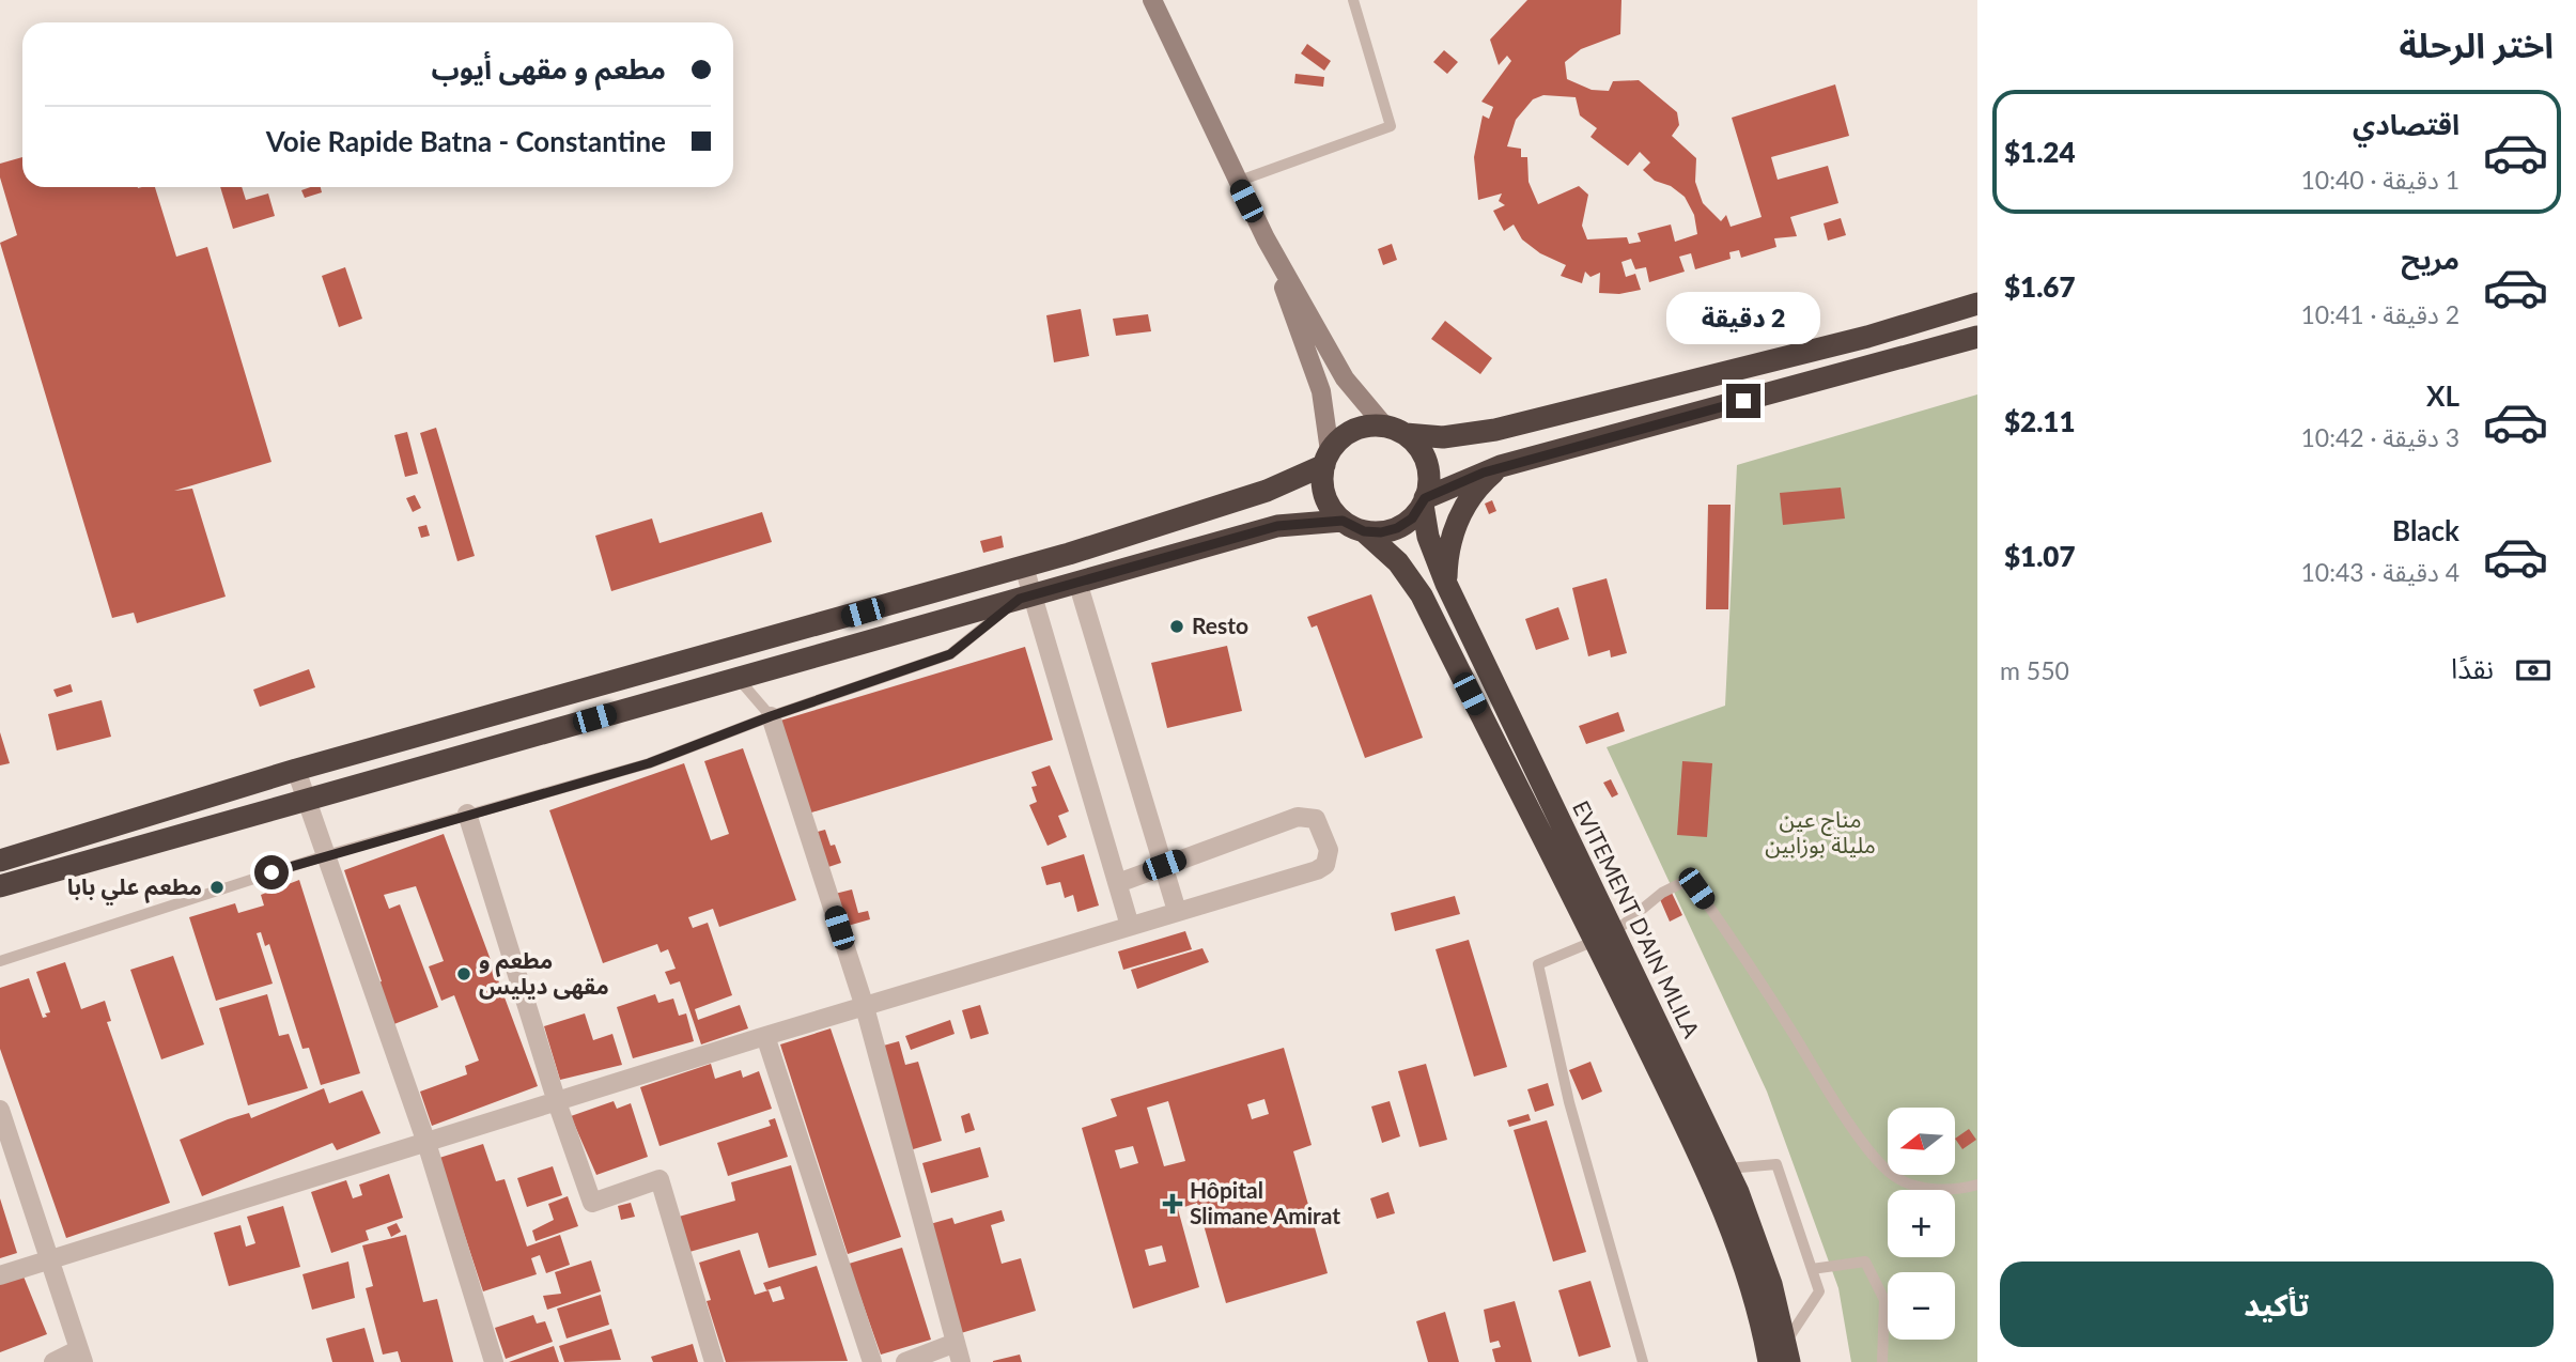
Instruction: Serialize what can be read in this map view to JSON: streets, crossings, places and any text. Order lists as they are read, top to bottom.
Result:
{
  "streets": {
    "highway": ["EVITEMENT D'AIN MLILA"]
  },
  "parks": ["مناج عين مليلة بوزابين"],
  "places": {
    "other": ["Resto", "مطعم علي بابا", "مطعم و مقهى ديليس"],
    "health": ["Hôpital Slimane Amirat"]
  },
  "north": "left",
  "page": {
    "heading": "اختر الرحلة",
    "banner": ["مطعم و مقهى أيوب", "Voie Rapide Batna - Constantine"],
    "list": [
      {
        "name": "اقتصادي",
        "note": "1 دقيقة · 10:40",
        "value": "$1.24"
      },
      {
        "name": "مريح",
        "note": "2 دقيقة · 10:41",
        "value": "$1.67"
      },
      {
        "name": "XL",
        "note": "3 دقيقة · 10:42",
        "value": "$2.11"
      },
      {
        "name": "Black",
        "note": "4 دقيقة · 10:43",
        "value": "$1.07"
      }
    ],
    "bubble": "2 دقيقة",
    "pay": ["نقدًا", "550 m"],
    "map_buttons": ["+", "−"],
    "buttons": "تأكيد"
  }
}
